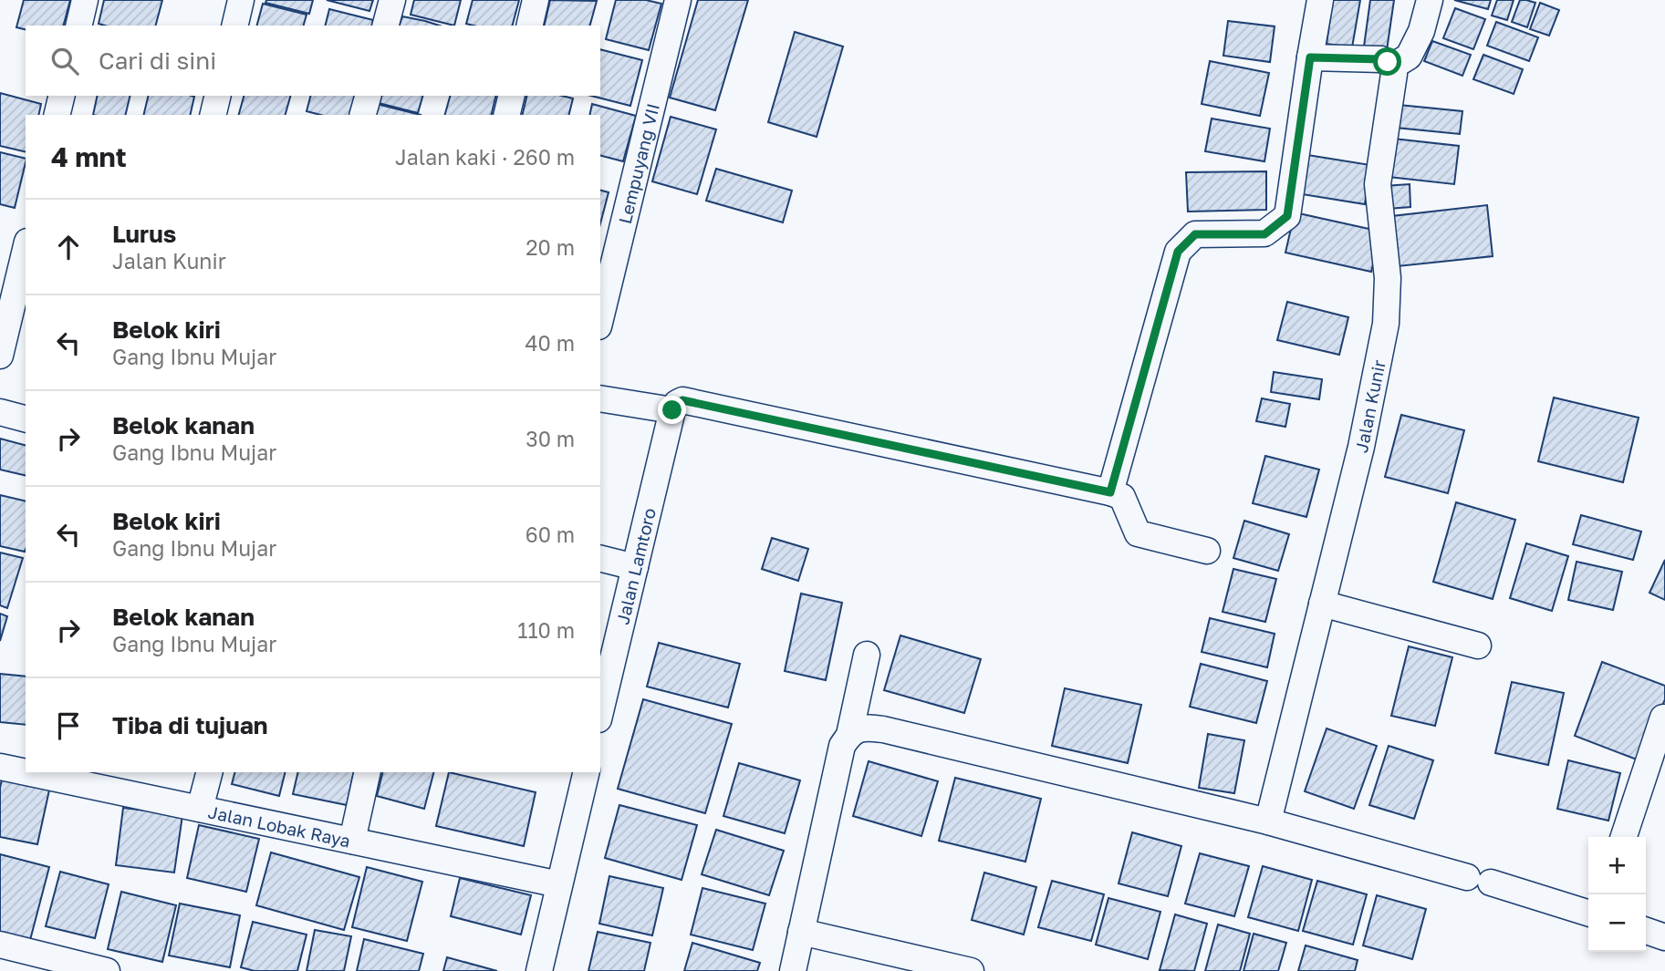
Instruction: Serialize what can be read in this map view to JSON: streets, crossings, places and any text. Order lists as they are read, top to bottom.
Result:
{
  "streets": {
    "street": [
      "Lempuyang VII",
      "Jalan Kunir",
      "Jalan Lamtoro",
      "Jalan Lobak Raya"
    ]
  },
  "page": {
    "search": "Cari di sini",
    "heading": ["4 mnt", "Jalan kaki · 260 m"],
    "list": [
      ["Lurus", "Jalan Kunir", "20 m"],
      ["Belok kiri", "Gang Ibnu Mujar", "40 m"],
      ["Belok kanan", "Gang Ibnu Mujar", "30 m"],
      ["Belok kiri", "Gang Ibnu Mujar", "60 m"],
      ["Belok kanan", "Gang Ibnu Mujar", "110 m"],
      "Tiba di tujuan"
    ],
    "map_buttons": ["+", "−"]
  }
}
